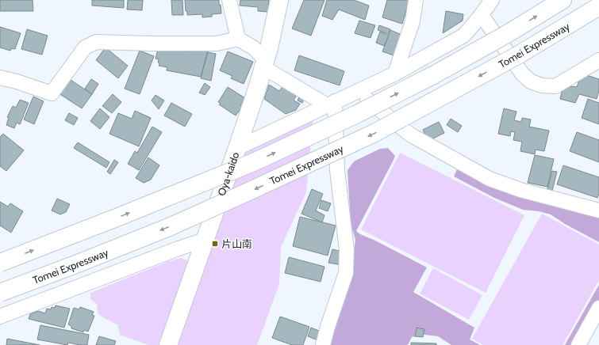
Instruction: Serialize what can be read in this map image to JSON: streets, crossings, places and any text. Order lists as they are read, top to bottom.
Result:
{
  "streets": {
    "main road": ["Tomei Expressway", "Oya-kaido"]
  },
  "places": {
    "transit": ["片山南"]
  }
}
